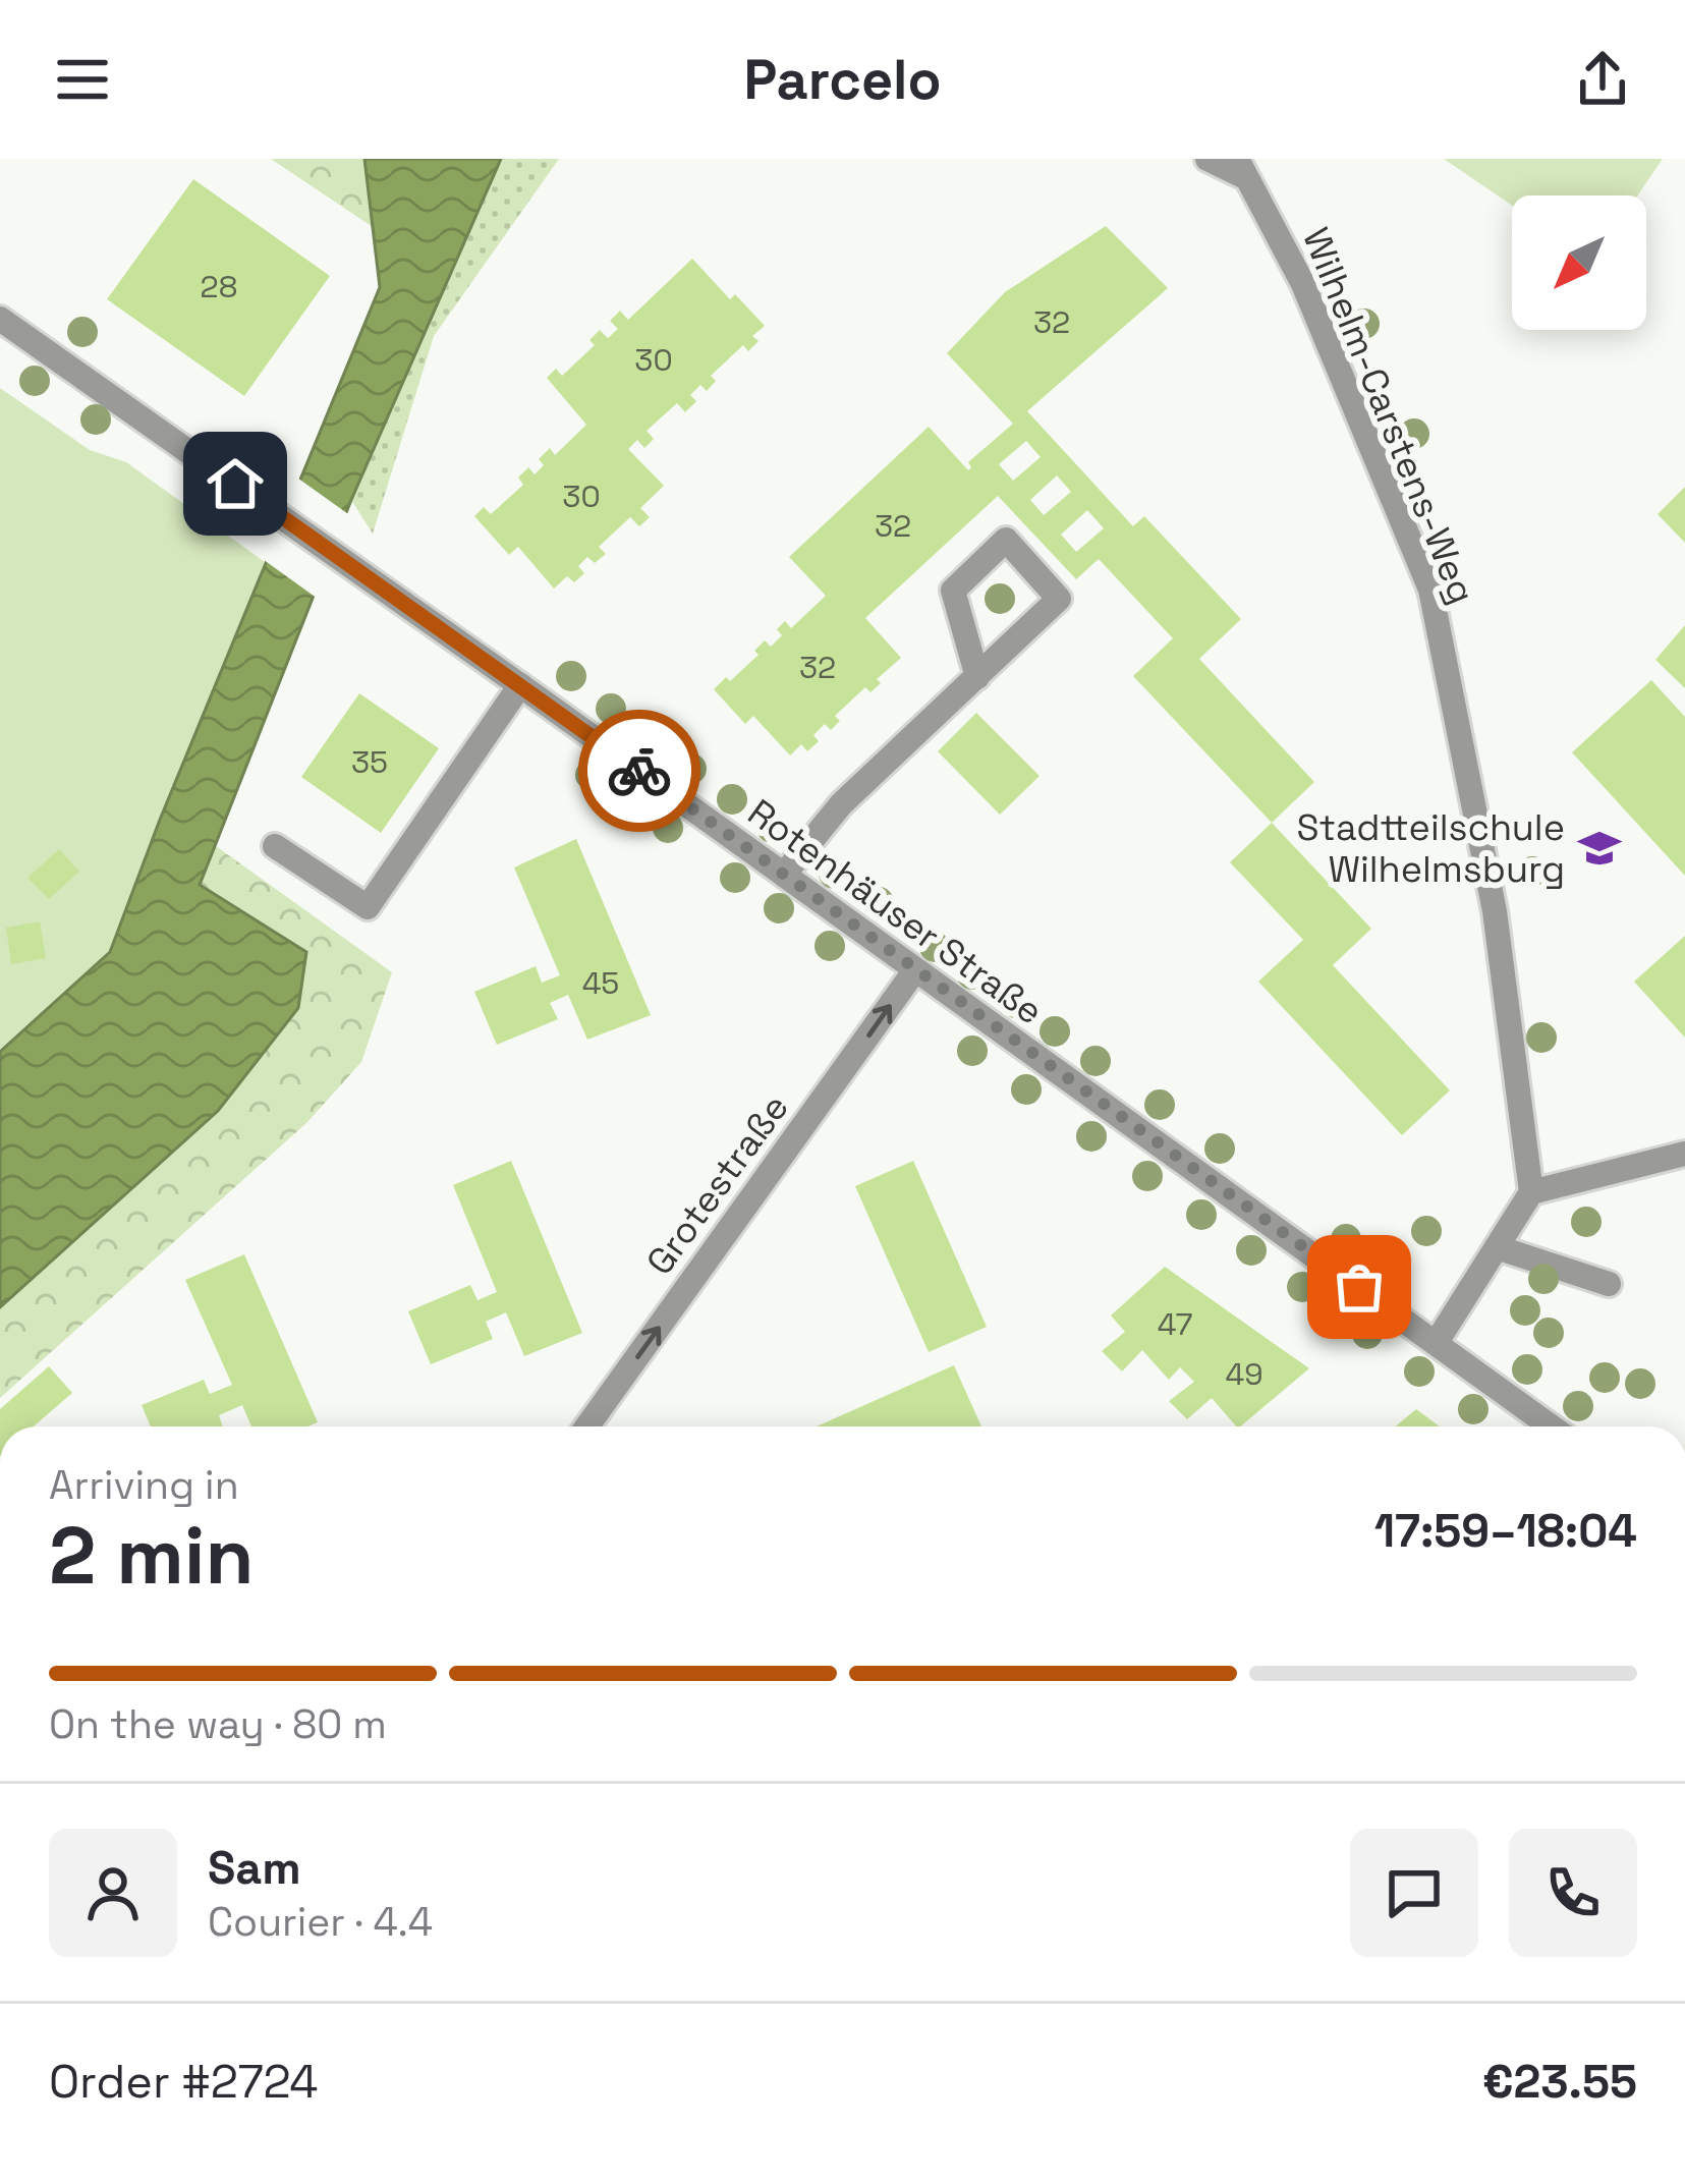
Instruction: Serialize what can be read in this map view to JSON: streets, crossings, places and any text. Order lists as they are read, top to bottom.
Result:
{
  "streets": {
    "street": ["Wilhelm-Carstens-Weg", "Rotenhäuser Straße", "Grotestraße"]
  },
  "crossings": [
    ["Rotenhäuser Straße", "Grotestraße"]
  ],
  "one_way": ["Grotestraße"],
  "places": {
    "school or university": ["Stadtteilschule Wilhelmsburg"]
  },
  "house_numbers": [
    "28",
    "32",
    "30",
    "30",
    "32",
    "32",
    "35",
    "45",
    "47",
    "49"
  ],
  "north": "bottom left",
  "page": {
    "header": "Parcelo",
    "heading": ["2 min", "Arriving in", "17:59–18:04"],
    "panel": [
      "Sam",
      "Courier · 4.4",
      "Order #2724",
      "€23.55"
    ],
    "bar": "On the way · 80 m"
  }
}
